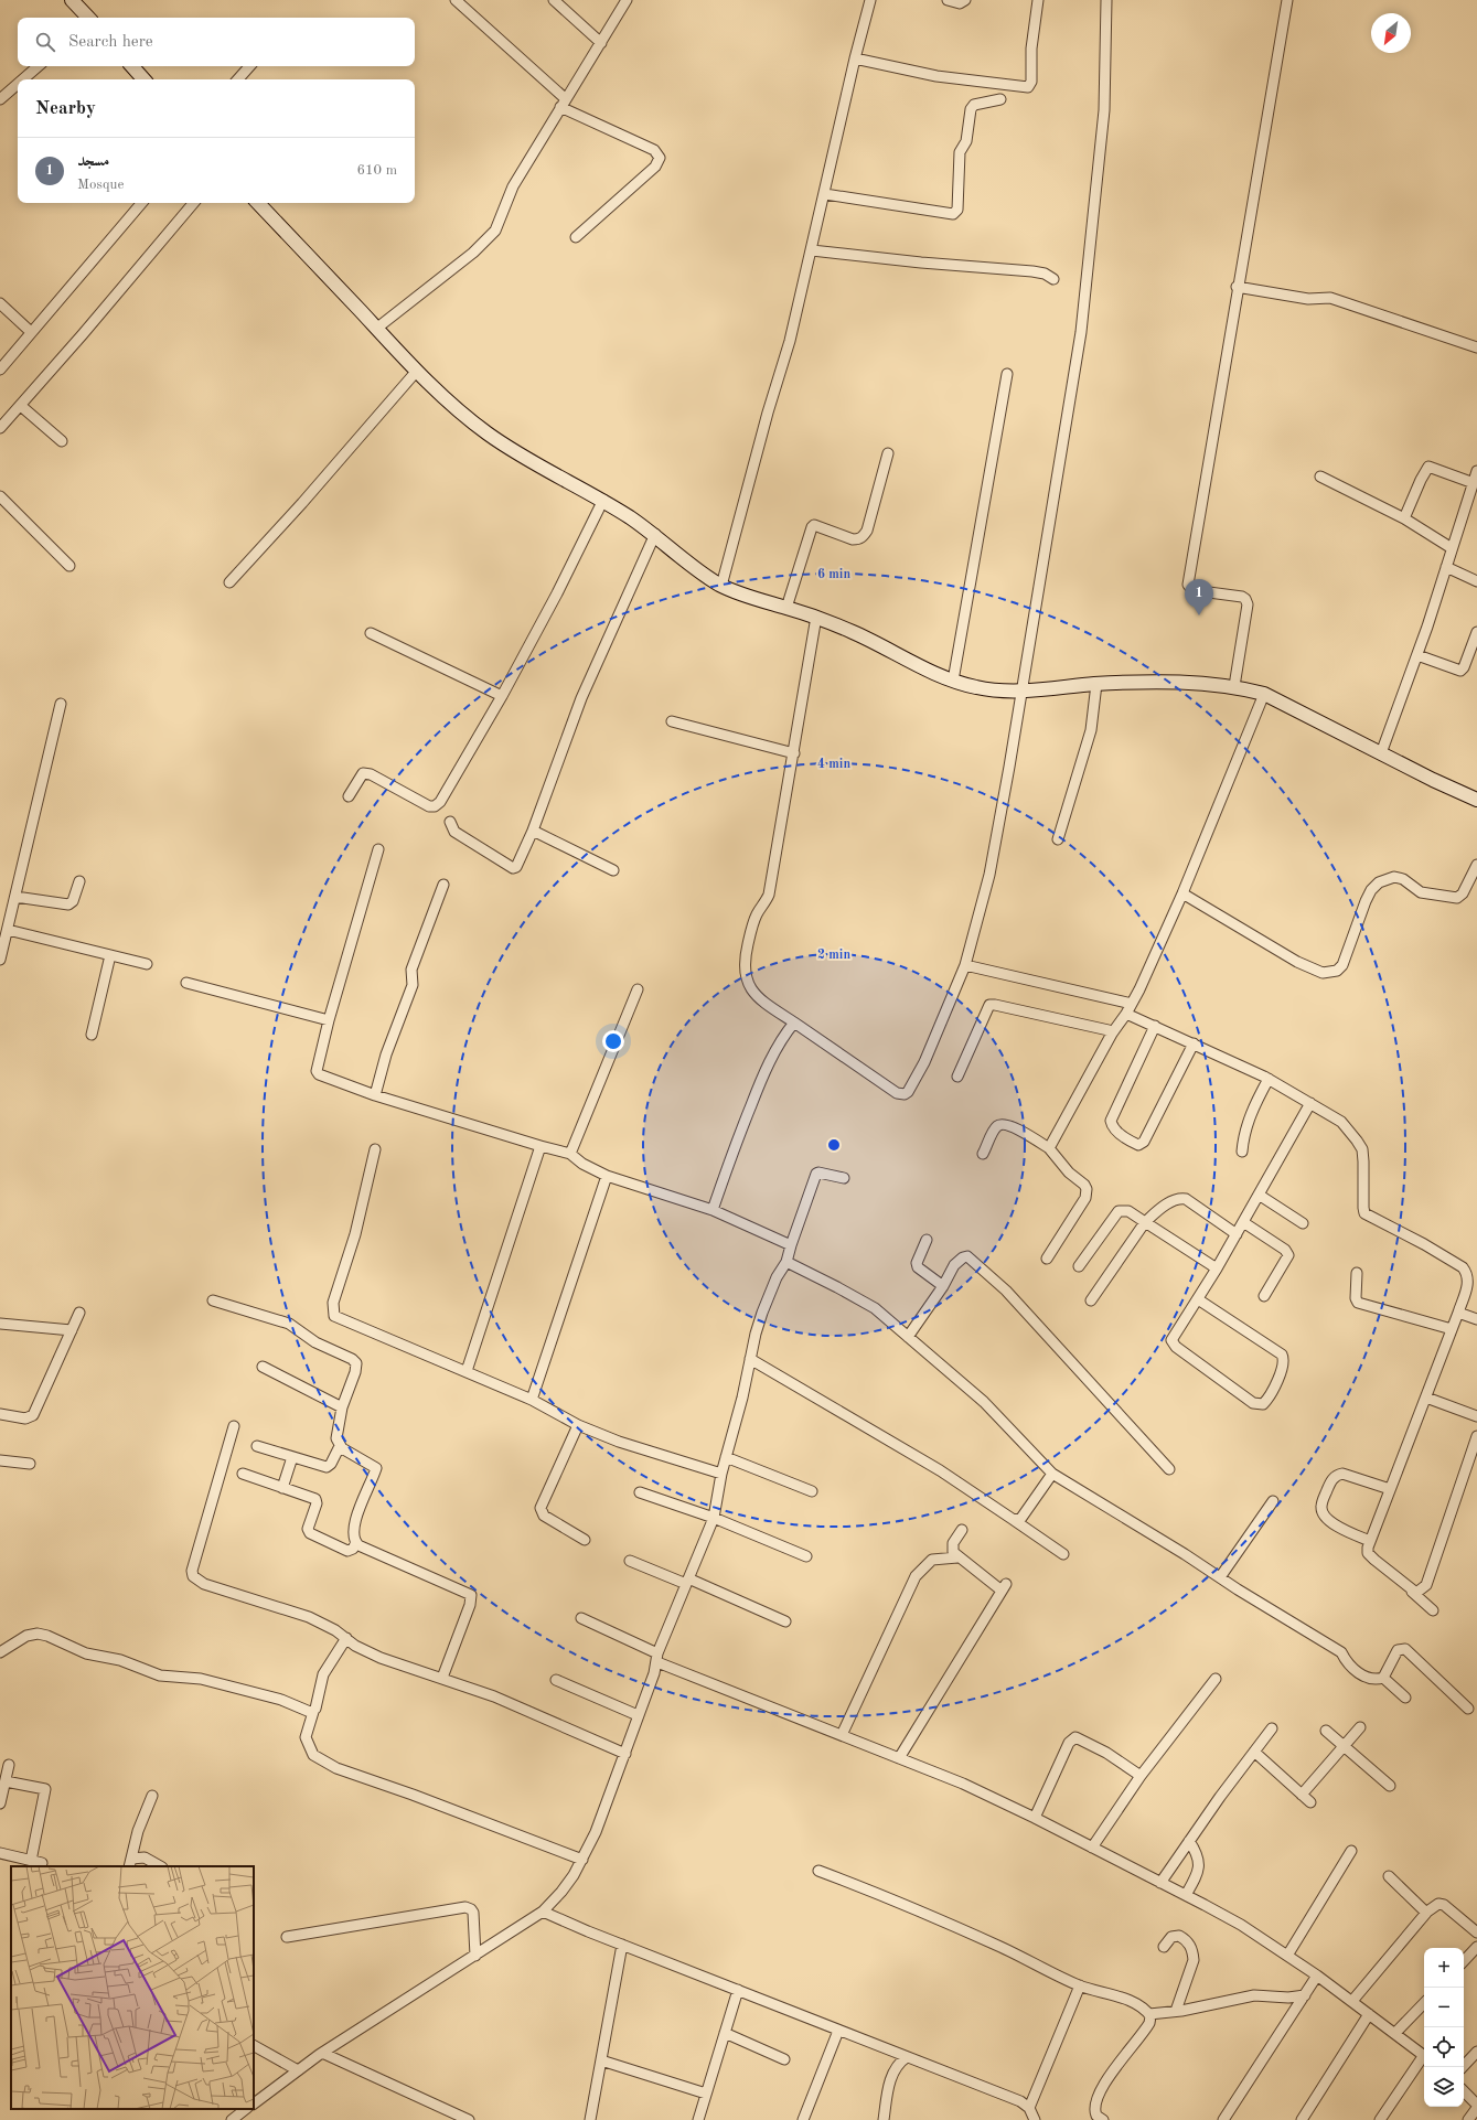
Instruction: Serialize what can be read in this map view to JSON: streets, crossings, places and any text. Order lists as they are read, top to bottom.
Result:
{
  "north": "bottom left",
  "page": {
    "search": "Search here",
    "heading": "Nearby",
    "list": [
      {
        "mark": "1",
        "name": "مسجد",
        "note": "Mosque",
        "value": "610 m"
      }
    ],
    "pins": "1",
    "map_buttons": ["+", "−"]
  },
  "rings": ["6 min", "4 min", "2 min"]
}
